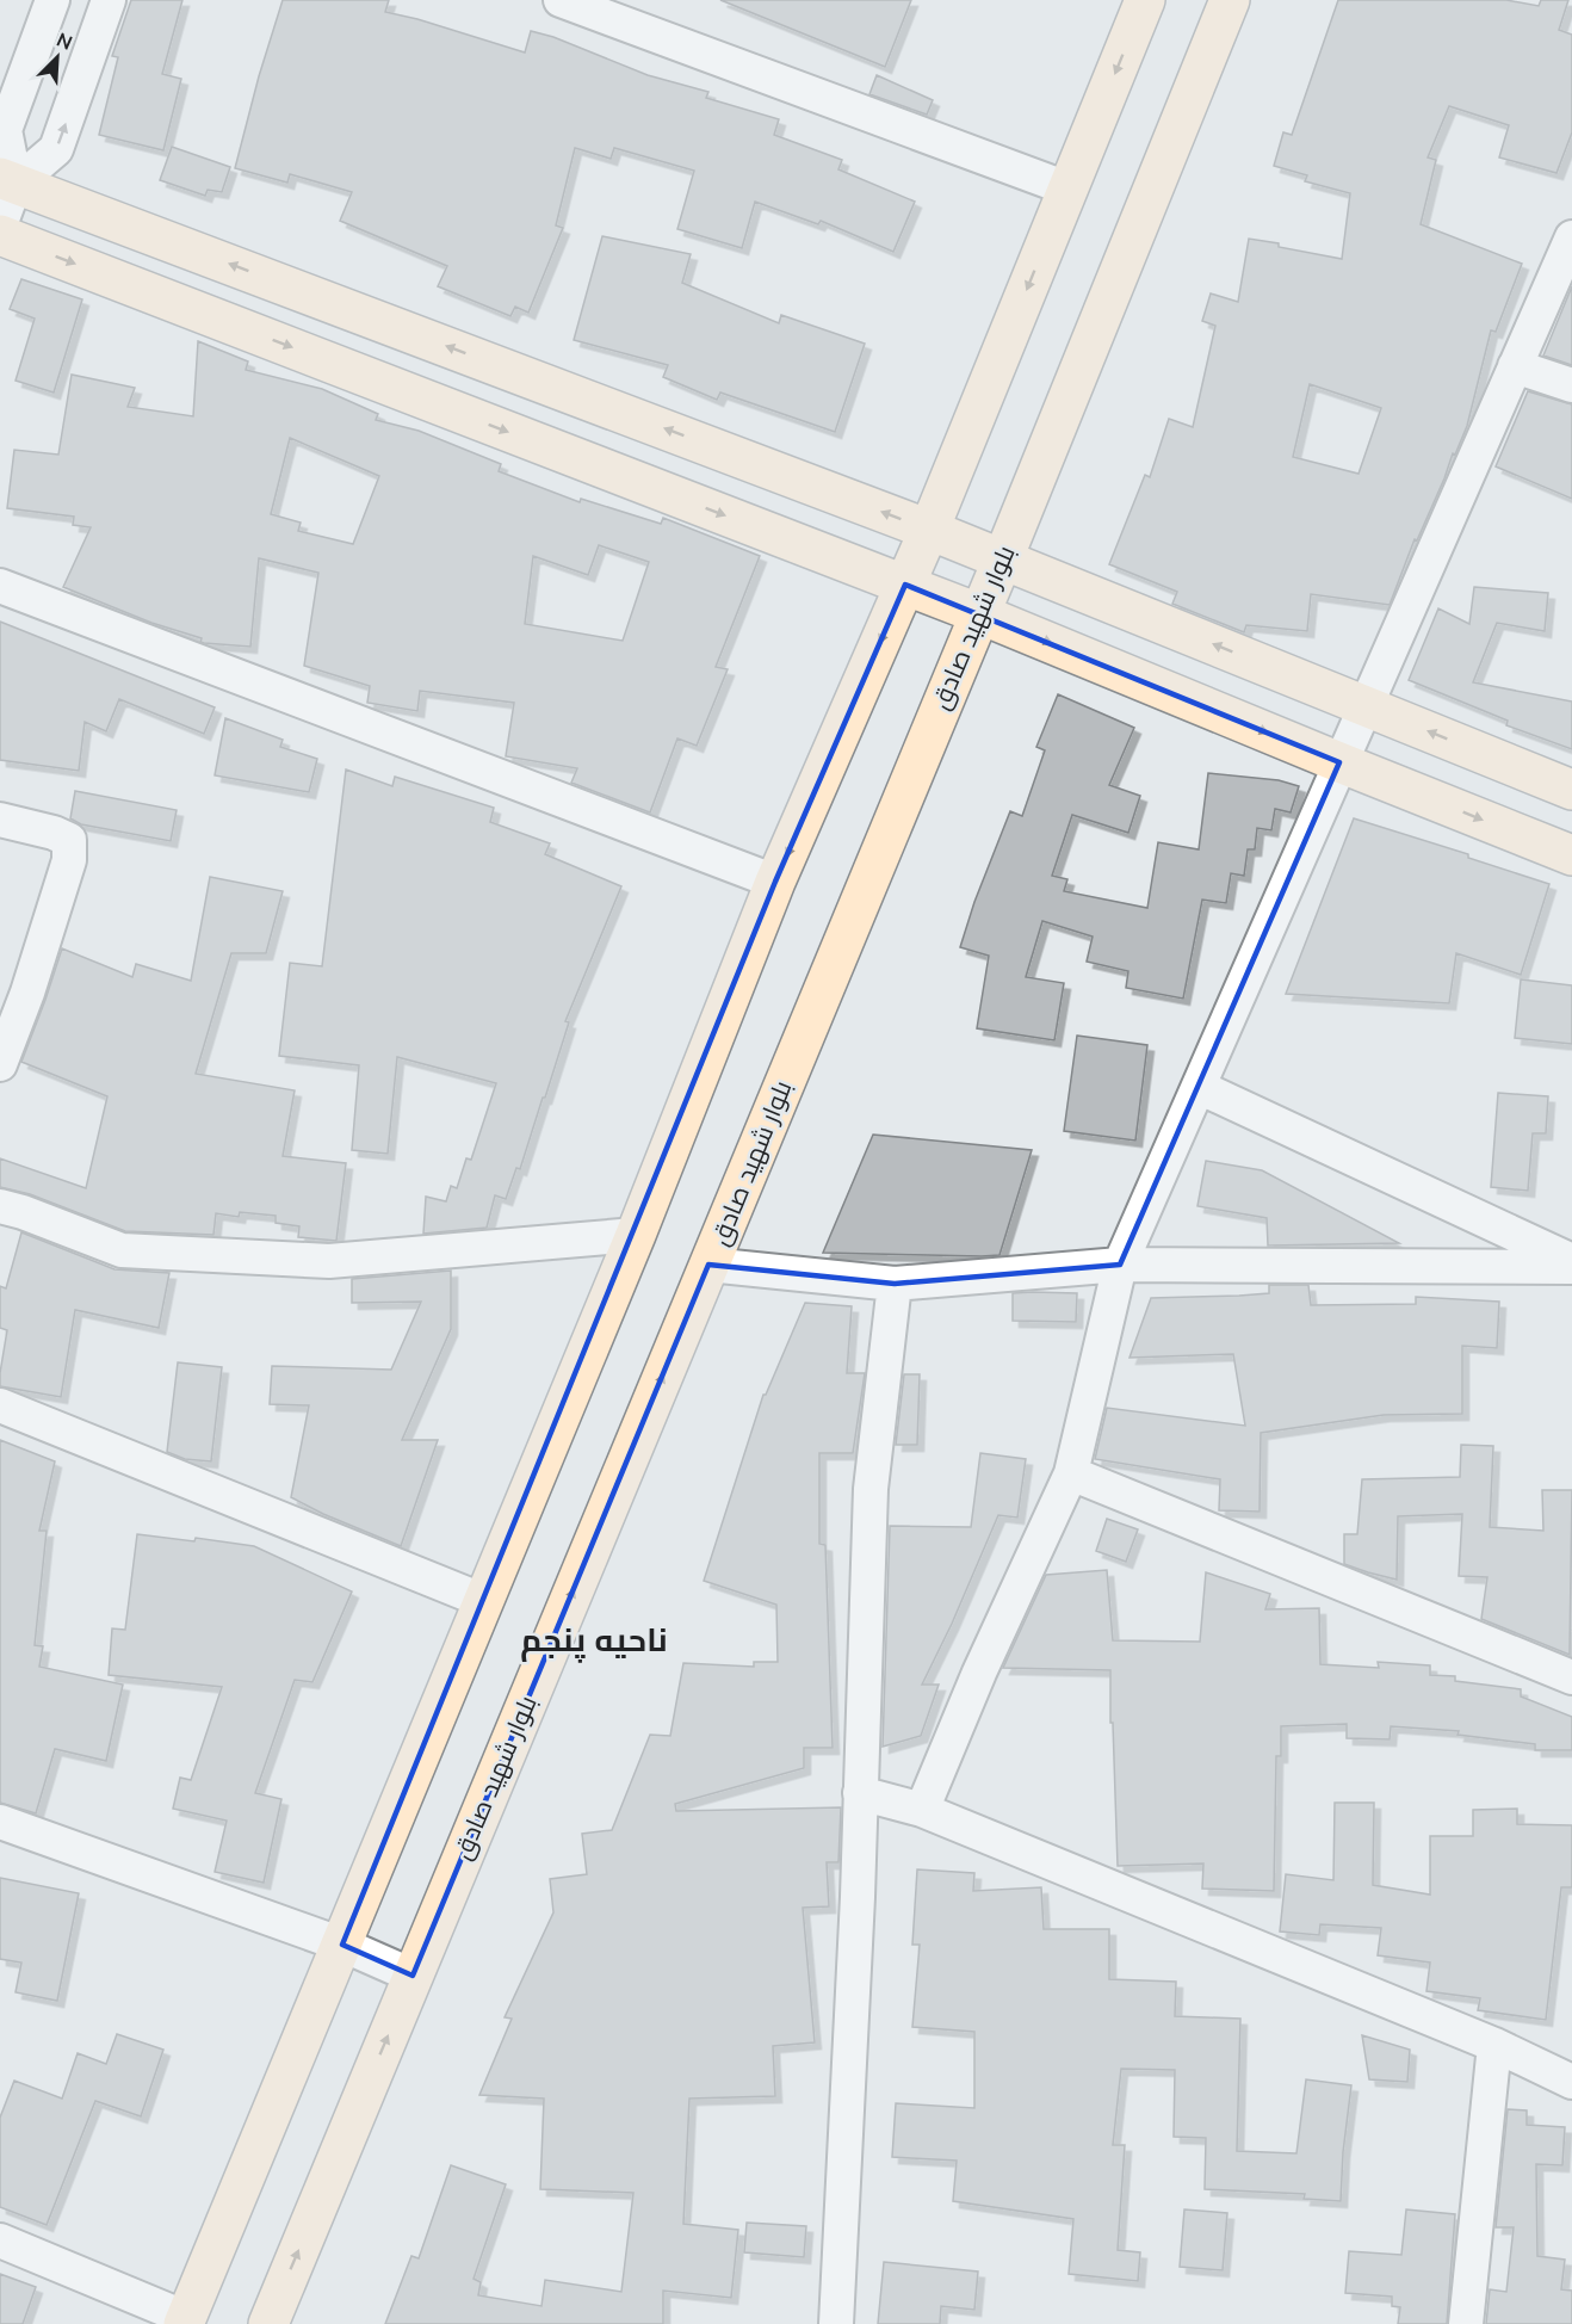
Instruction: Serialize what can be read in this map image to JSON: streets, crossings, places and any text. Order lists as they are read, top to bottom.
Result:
{
  "streets": {
    "main road": ["بلوار شهید صادق"]
  },
  "districts": ["ناحیه پنجم"],
  "north": "top right"
}
